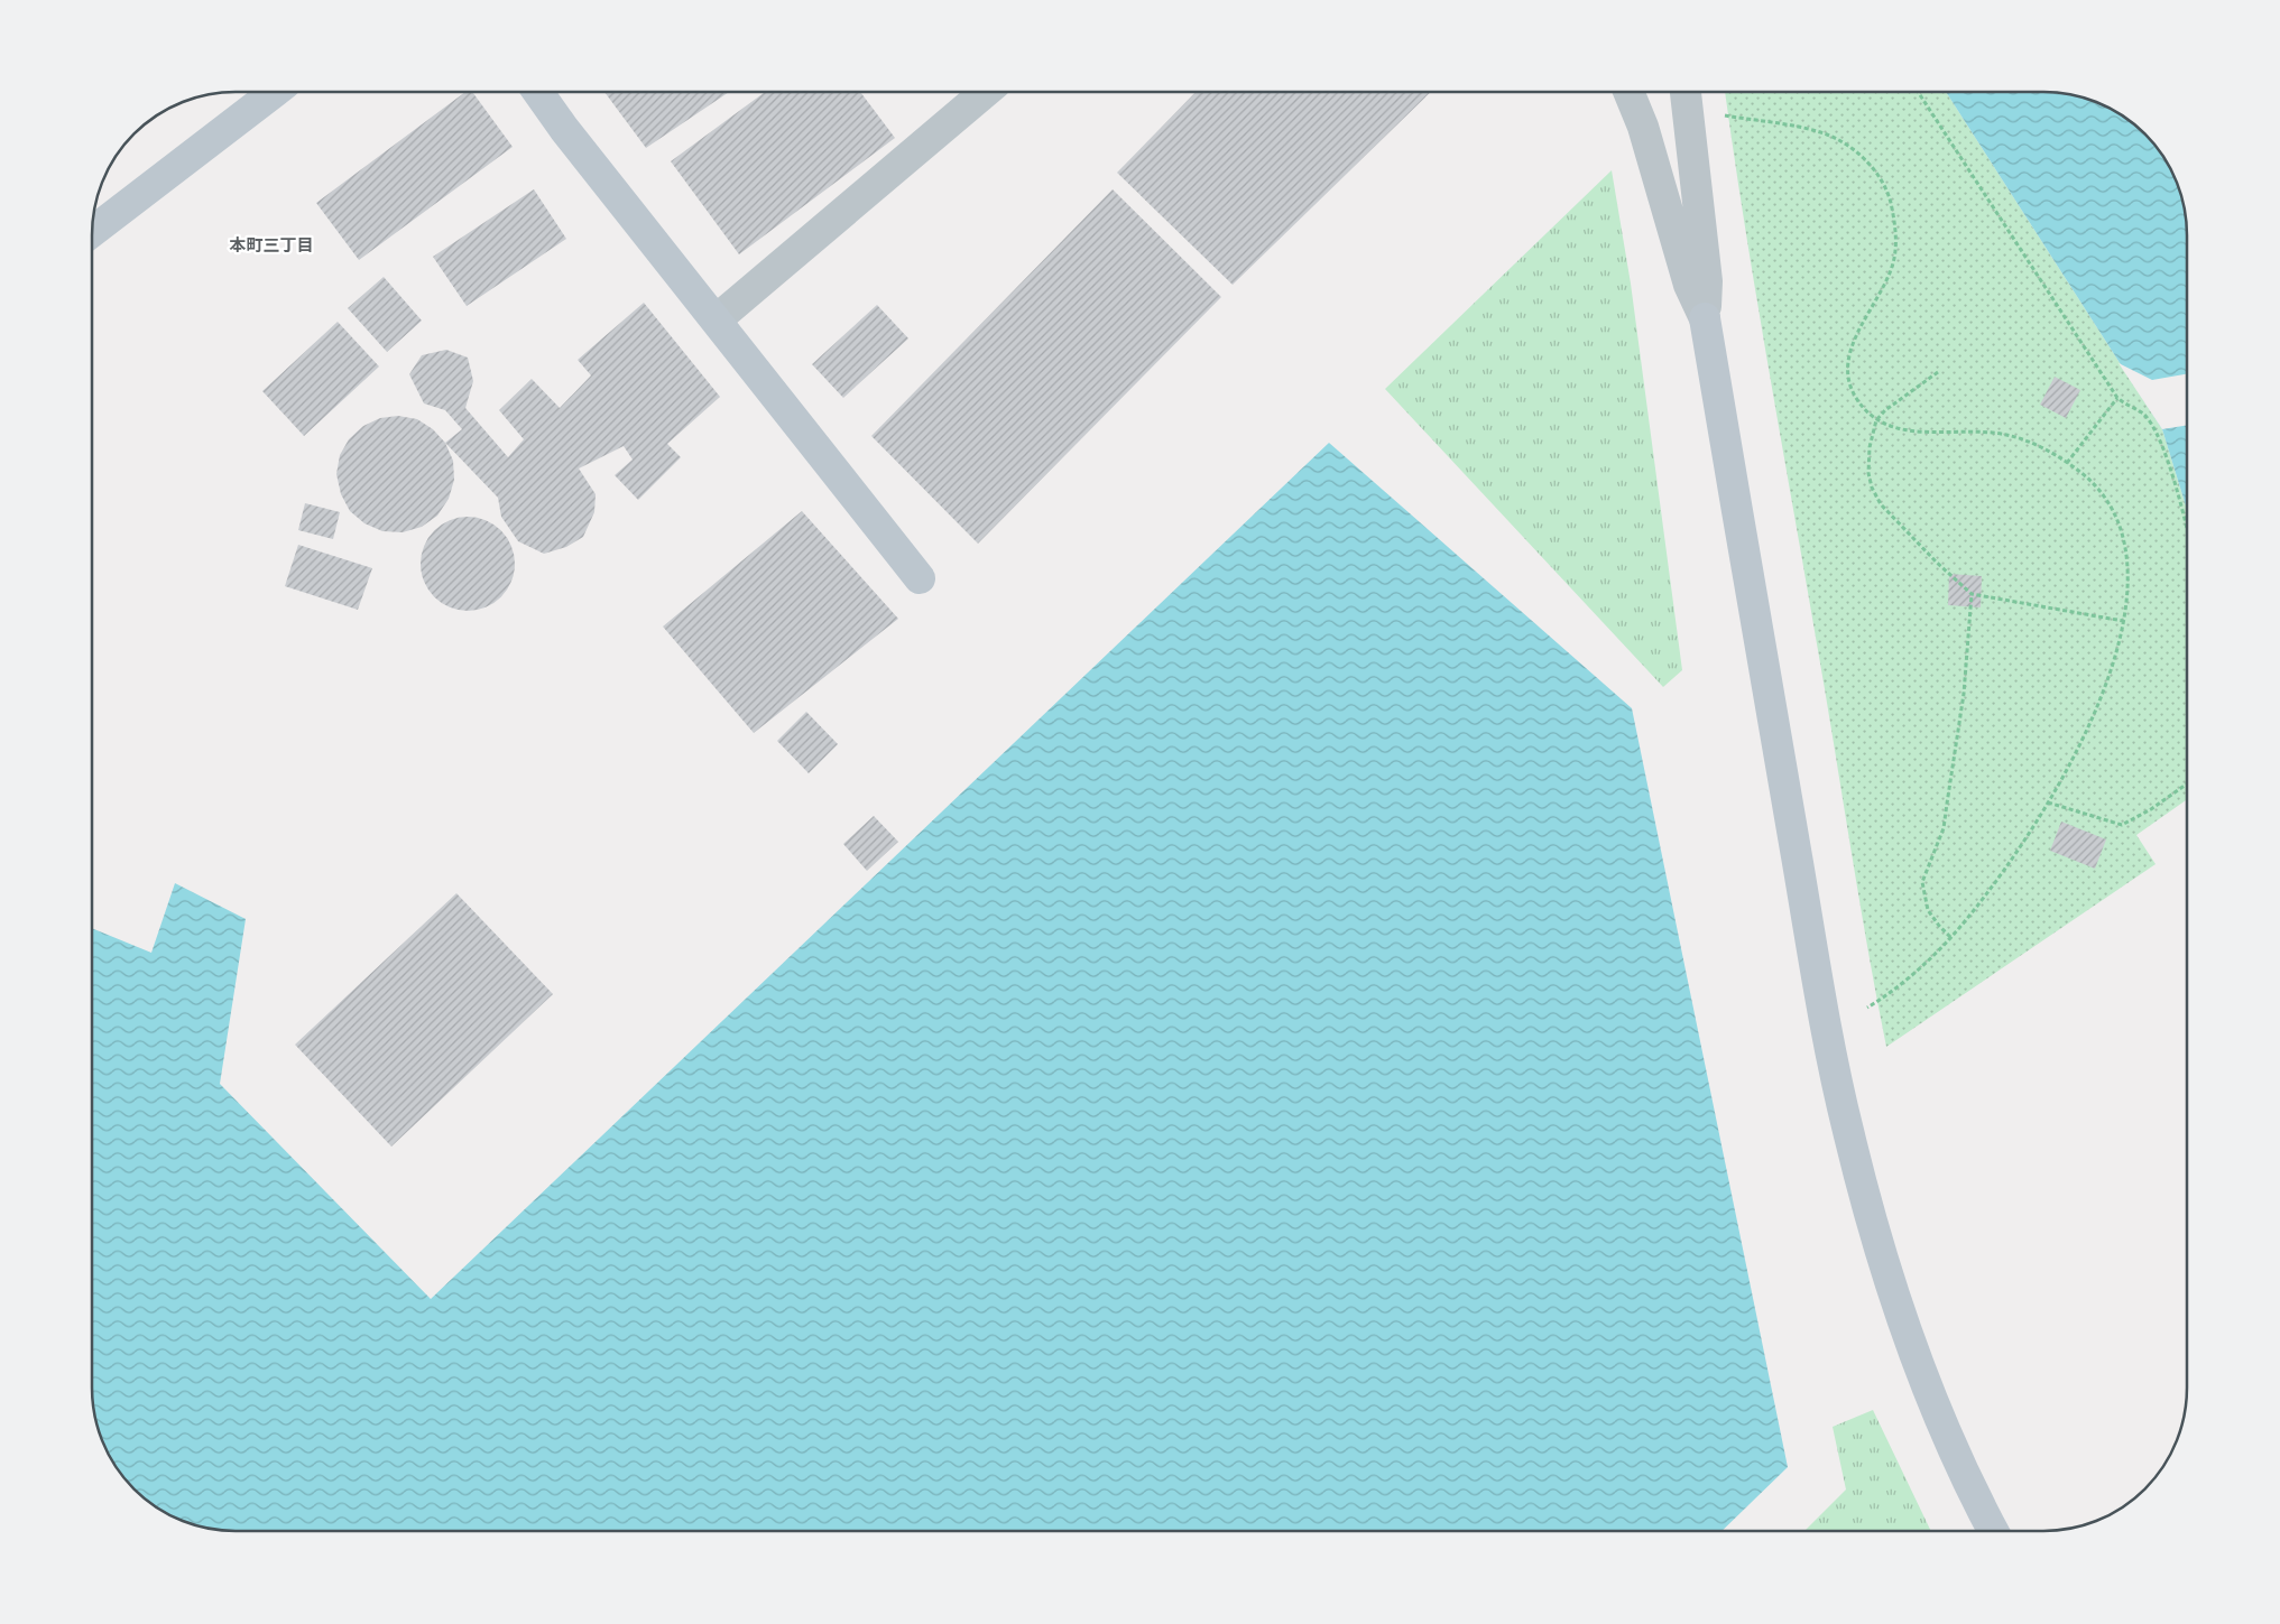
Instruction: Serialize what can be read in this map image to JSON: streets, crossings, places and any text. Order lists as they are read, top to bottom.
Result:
{
  "districts": ["本町三丁目"]
}
